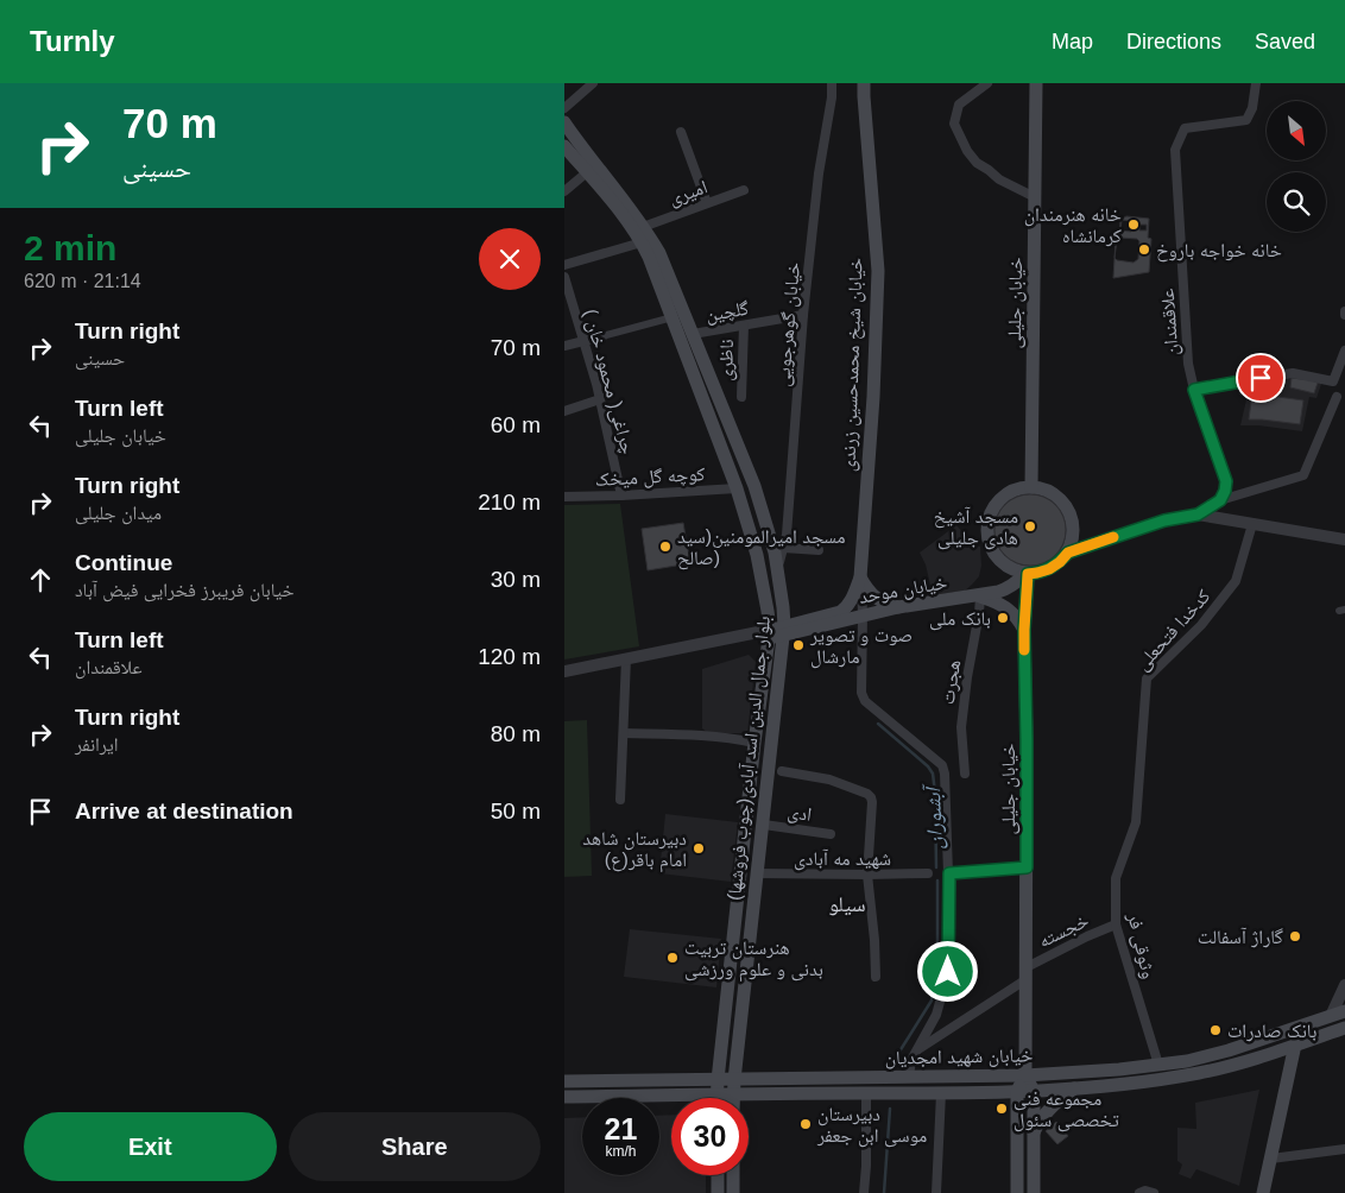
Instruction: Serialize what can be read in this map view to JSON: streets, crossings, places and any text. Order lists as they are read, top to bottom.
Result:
{
  "streets": {
    "main road": [
      "خیابان جلیلی",
      "خیابان شیخ محمدحسین زرندی",
      "خیابان موحد",
      "بلوار جمال الدین اسد آبادی(چوب فروشها)",
      "خیابان شهید امجدیان"
    ],
    "street": [
      "امیری",
      "گلچین",
      "علاقمندان",
      "خیابان گوهرجویی",
      "ناظری",
      "چراغی( محمود خان )",
      "کوچه گل میخک",
      "کدخدا فتحعلی",
      "هجرت",
      "ادی",
      "شهید مه آبادی",
      "خجسته",
      "وثوقی فر"
    ]
  },
  "crossings": [
    ["امیری", "بلوار جمال الدین اسد آبادی(چوب فروشها)"],
    ["خیابان جلیلی", "خیابان موحد"],
    ["خیابان جلیلی", "خجسته"],
    ["خیابان جلیلی", "خیابان شهید امجدیان"],
    ["گلچین", "خیابان گوهرجویی"],
    ["گلچین", "ناظری"],
    ["گلچین", "بلوار جمال الدین اسد آبادی(چوب فروشها)"],
    ["خیابان گوهرجویی", "بلوار جمال الدین اسد آبادی(چوب فروشها)"],
    ["خیابان شیخ محمدحسین زرندی", "خیابان موحد"],
    ["چراغی( محمود خان )", "کوچه گل میخک"],
    ["کوچه گل میخک", "بلوار جمال الدین اسد آبادی(چوب فروشها)"],
    ["خیابان موحد", "هجرت"],
    ["خیابان موحد", "بلوار جمال الدین اسد آبادی(چوب فروشها)"],
    ["کدخدا فتحعلی", "وثوقی فر"],
    ["بلوار جمال الدین اسد آبادی(چوب فروشها)", "ادی"],
    ["بلوار جمال الدین اسد آبادی(چوب فروشها)", "شهید مه آبادی"],
    ["بلوار جمال الدین اسد آبادی(چوب فروشها)", "خیابان شهید امجدیان"],
    ["خجسته", "وثوقی فر"],
    ["وثوقی فر", "خیابان شهید امجدیان"]
  ],
  "districts": ["سیلو"],
  "water": ["آبشوران"],
  "places": [
    "خانه هنرمندان کرمانشاه",
    "خانه خواجه باروخ",
    "مسجد آشیخ هادی جلیلی",
    "مسجد امیرالمومنین(سید صالح)",
    "بانک ملی",
    "صوت و تصویر مارشال",
    "دبیرستان شاهد امام باقر(ع)",
    "گاراژ آسفالت",
    "هنرستان تربیت بدنی و علوم ورزشی",
    "بانک صادرات",
    "مجموعه فنی تخصصی سئول",
    "دبیرستان موسی ابن جعفر"
  ],
  "north": "bottom right",
  "page": {
    "header": "Turnly",
    "nav": ["Map", "Directions", "Saved"],
    "turn": ["70 m", "حسینی"],
    "heading": ["2 min", "620 m · 21:14"],
    "list": [
      {
        "name": "Turn right",
        "note": "حسینی",
        "value": "70 m"
      },
      {
        "name": "Turn left",
        "note": "خیابان جلیلی",
        "value": "60 m"
      },
      {
        "name": "Turn right",
        "note": "میدان جلیلی",
        "value": "210 m"
      },
      {
        "name": "Continue",
        "note": "خیابان فریبرز فخرایی فیض آباد",
        "value": "30 m"
      },
      {
        "name": "Turn left",
        "note": "علاقمندان",
        "value": "120 m"
      },
      {
        "name": "Turn right",
        "note": "ایرانفر",
        "value": "80 m"
      },
      {
        "name": "Arrive at destination",
        "value": "50 m"
      }
    ],
    "speed": "21 km/h",
    "limit": "30",
    "buttons": ["Exit", "Share"]
  }
}
